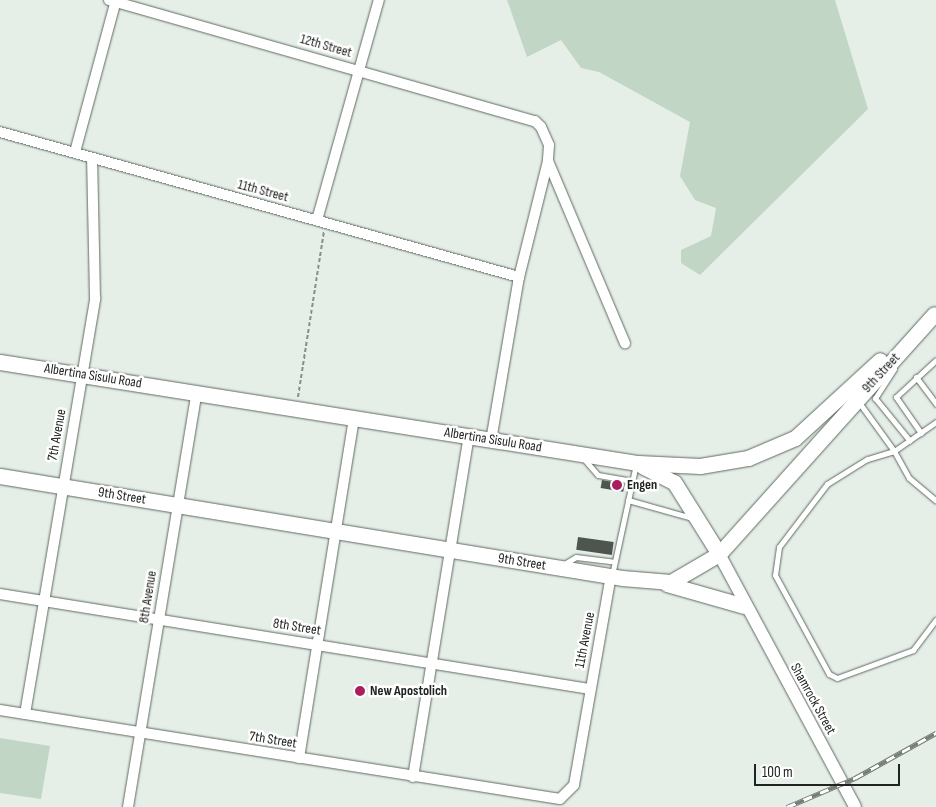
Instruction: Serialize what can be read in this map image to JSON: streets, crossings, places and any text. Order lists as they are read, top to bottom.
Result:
{
  "streets": {
    "main road": ["9th Street", "Albertina Sisulu Road"],
    "street": [
      "12th Street",
      "11th Street",
      "7th Avenue",
      "8th Avenue",
      "8th Street",
      "11th Avenue",
      "Shamrock Street",
      "7th Street"
    ]
  },
  "crossings": [
    ["11th Street", "7th Avenue"],
    ["9th Street", "Albertina Sisulu Road"],
    ["9th Street", "7th Avenue"],
    ["9th Street", "8th Avenue"],
    ["9th Street", "11th Avenue"],
    ["9th Street", "Shamrock Street"],
    ["Albertina Sisulu Road", "7th Avenue"],
    ["Albertina Sisulu Road", "8th Avenue"],
    ["Albertina Sisulu Road", "11th Avenue"],
    ["7th Avenue", "8th Street"],
    ["7th Avenue", "7th Street"],
    ["8th Avenue", "8th Street"],
    ["8th Avenue", "7th Street"],
    ["8th Street", "11th Avenue"],
    ["11th Avenue", "7th Street"]
  ],
  "places": ["Engen", "New Apostolich"],
  "scale_bar": "100 m"
}
